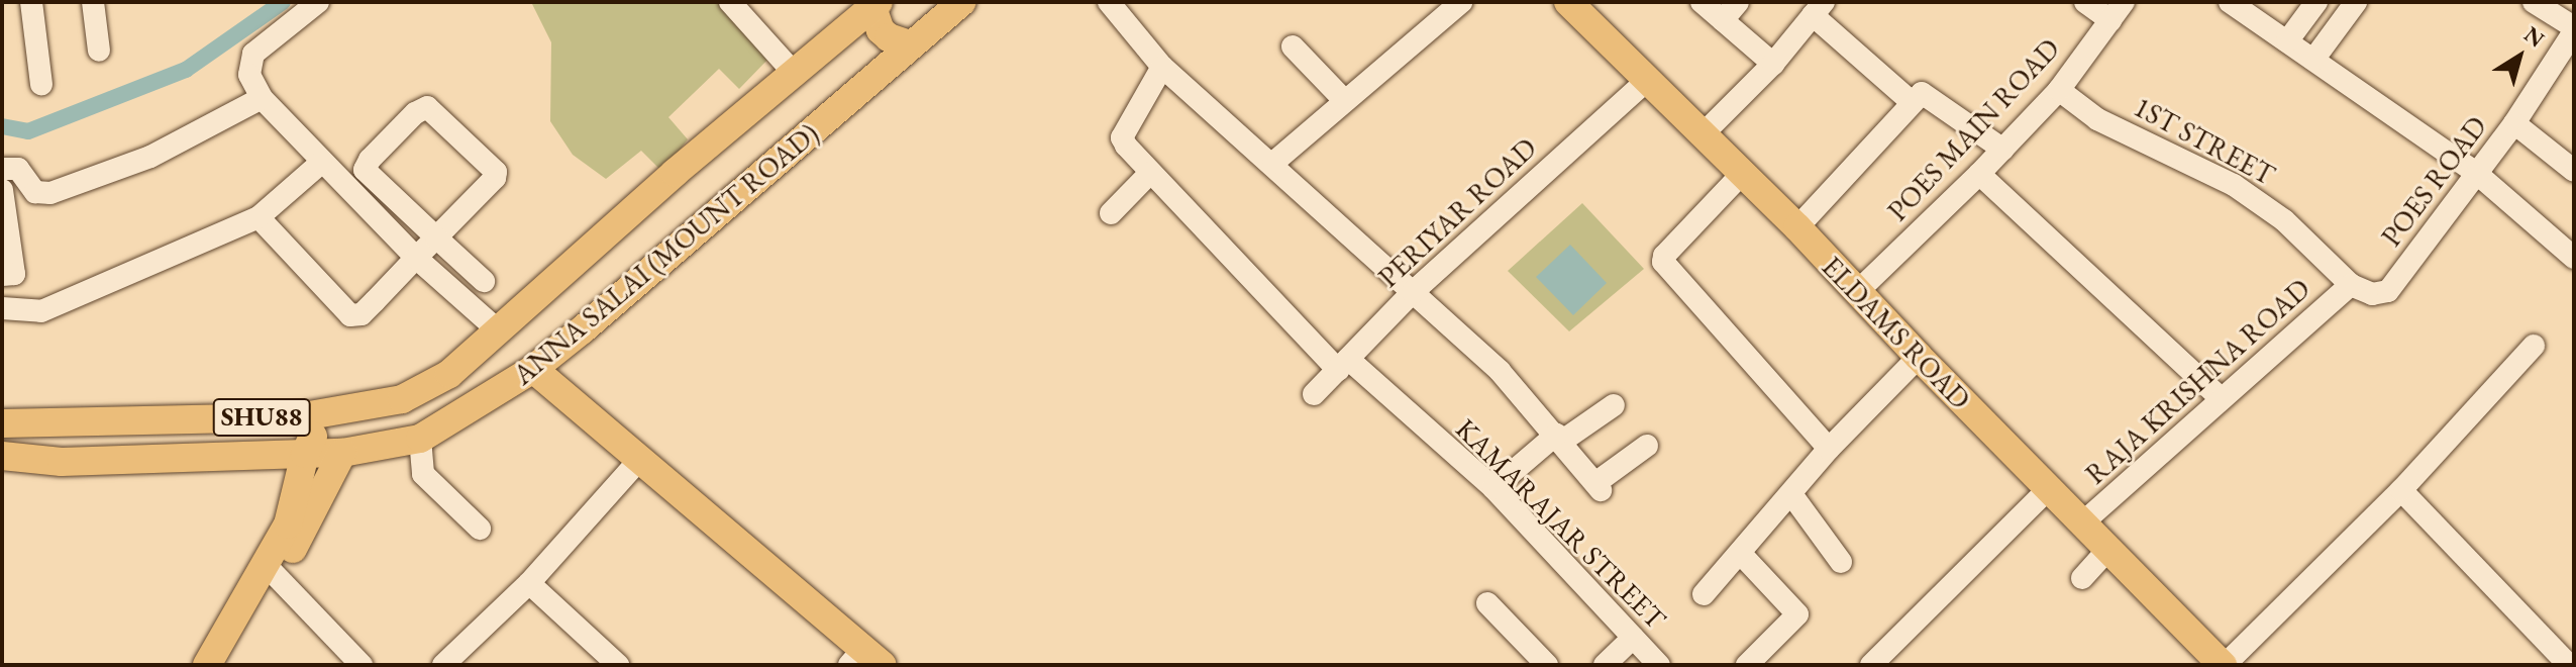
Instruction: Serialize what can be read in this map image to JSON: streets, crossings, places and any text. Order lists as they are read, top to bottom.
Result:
{
  "streets": {
    "main road": ["ANNA SALAI (MOUNT ROAD)", "ELDAMS ROAD", "SHU88"],
    "street": [
      "POES MAIN ROAD",
      "1ST STREET",
      "POES ROAD",
      "PERIYAR ROAD",
      "RAJA KRISHNA ROAD",
      "KAMARAJAR STREET"
    ]
  },
  "crossings": [
    ["POES MAIN ROAD", "1ST STREET"],
    ["POES MAIN ROAD", "ELDAMS ROAD"],
    ["1ST STREET", "POES ROAD"],
    ["1ST STREET", "RAJA KRISHNA ROAD"],
    ["POES ROAD", "RAJA KRISHNA ROAD"],
    ["PERIYAR ROAD", "ELDAMS ROAD"],
    ["PERIYAR ROAD", "KAMARAJAR STREET"],
    ["ELDAMS ROAD", "RAJA KRISHNA ROAD"]
  ],
  "north": "top right"
}
